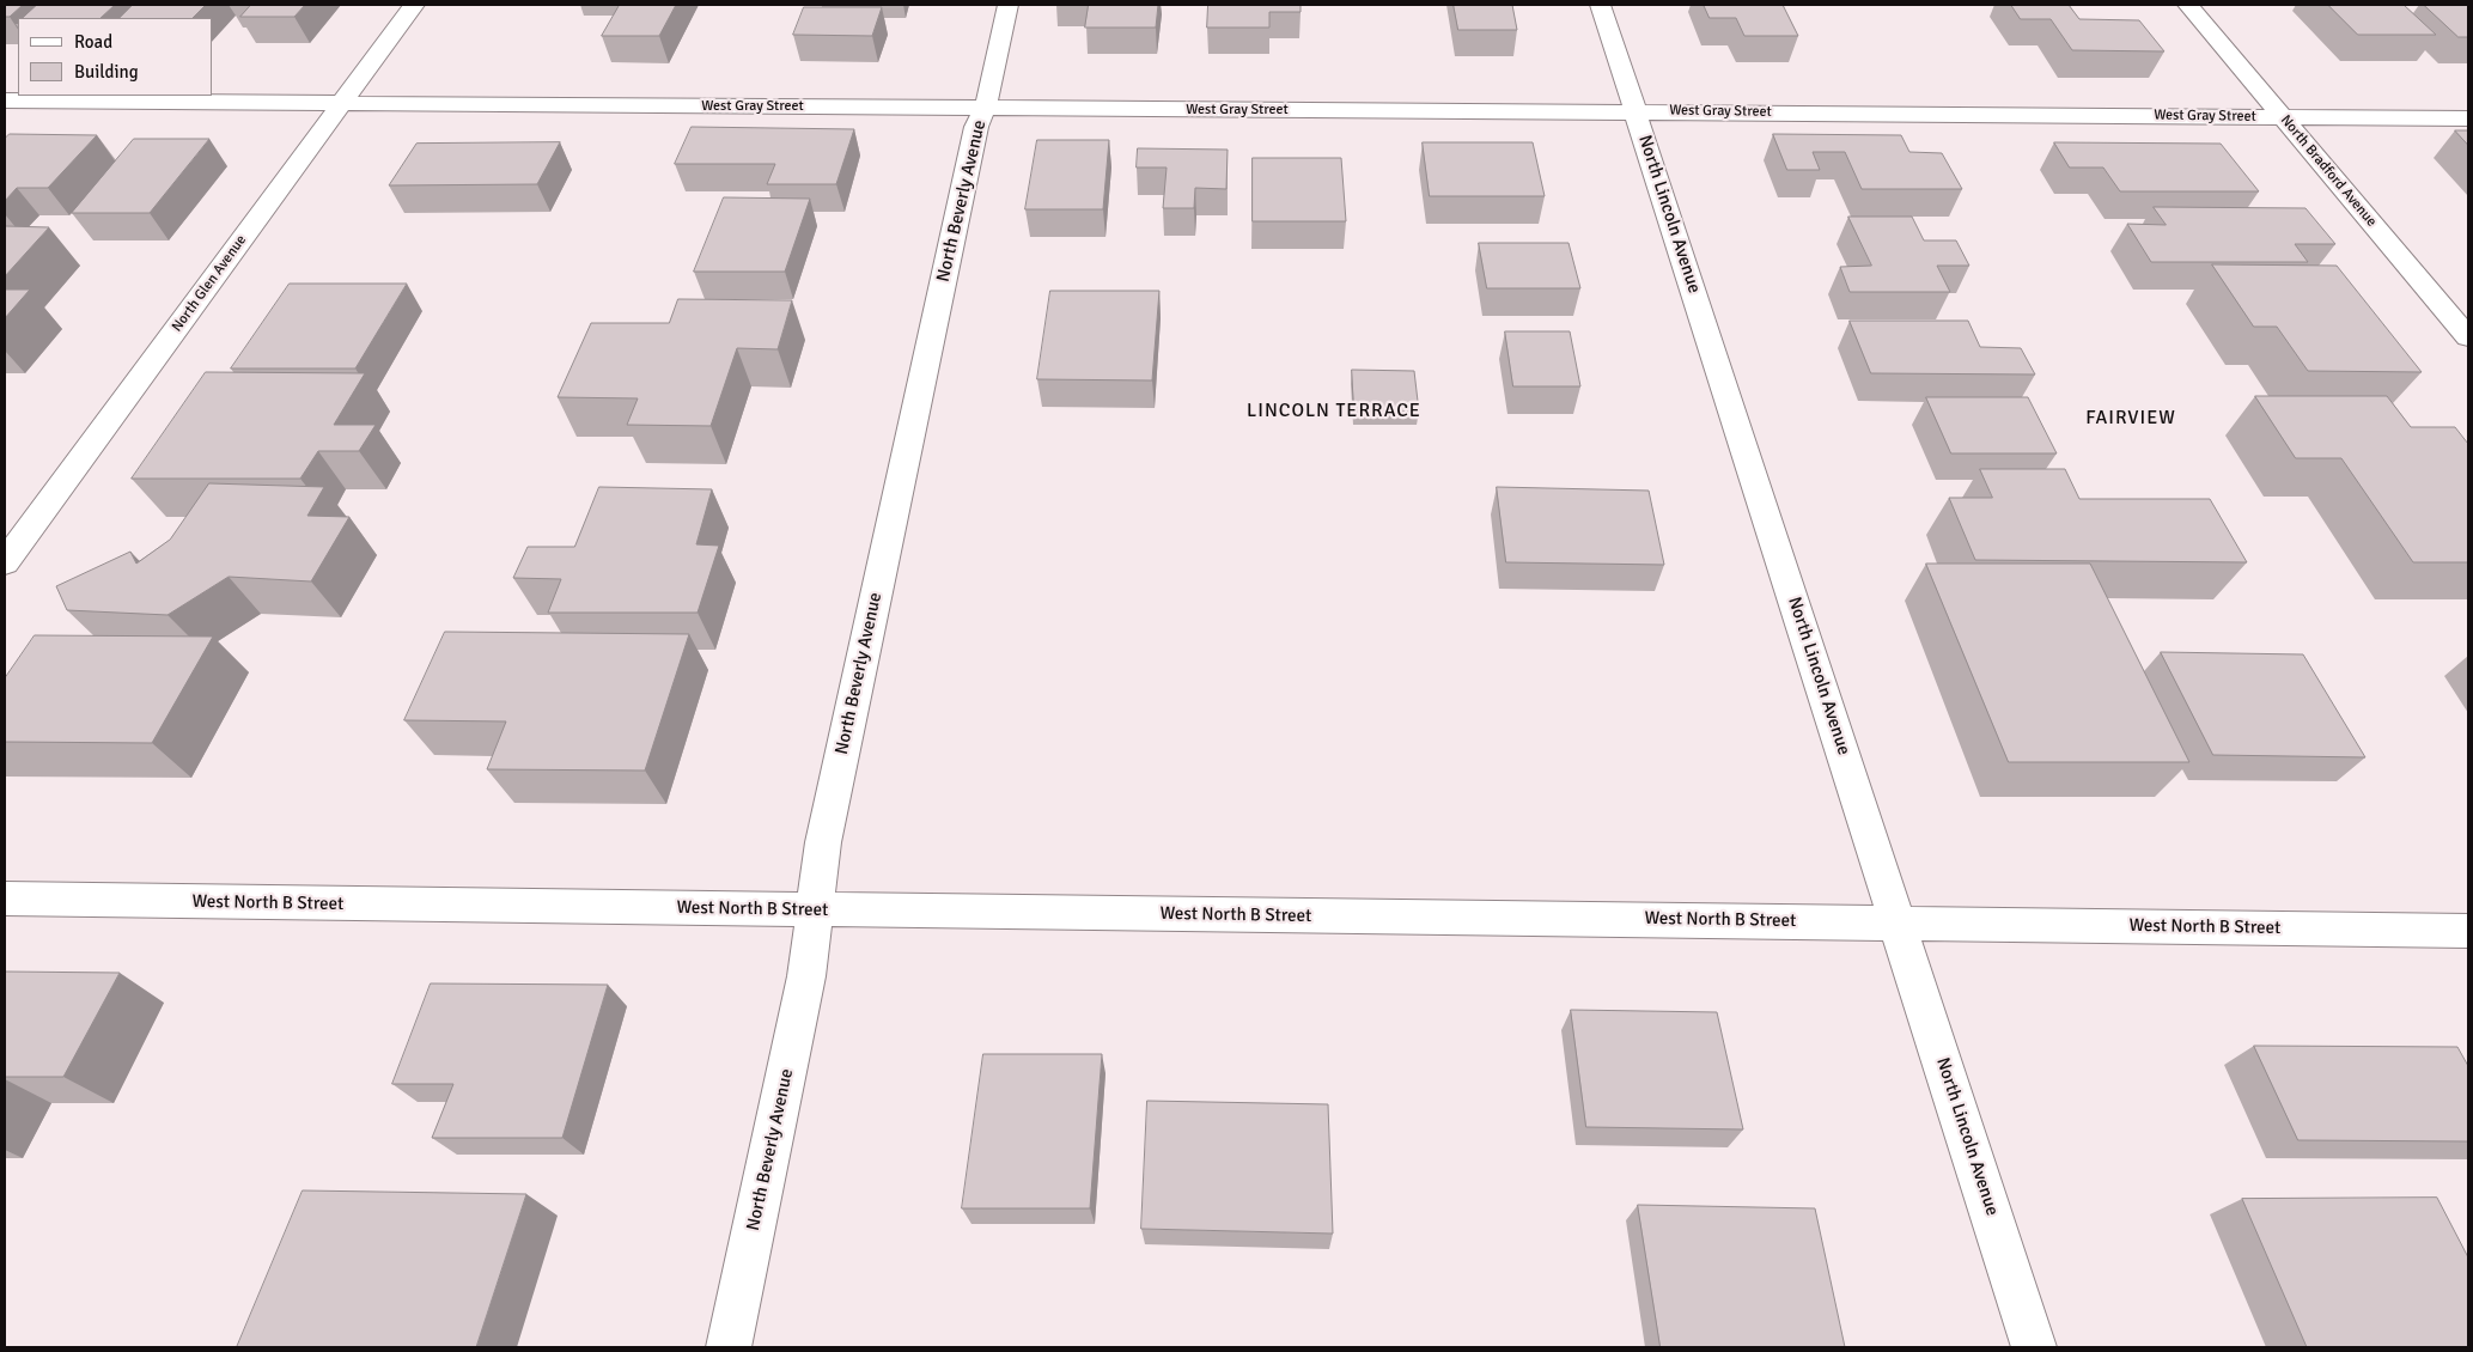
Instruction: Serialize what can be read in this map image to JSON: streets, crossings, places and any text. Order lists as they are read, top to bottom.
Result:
{
  "streets": {
    "street": [
      "West Gray Street",
      "North Bradford Avenue",
      "North Beverly Avenue",
      "North Lincoln Avenue",
      "North Glen Avenue",
      "West North B Street"
    ]
  },
  "crossings": [
    ["West Gray Street", "North Bradford Avenue"],
    ["West Gray Street", "North Beverly Avenue"],
    ["West Gray Street", "North Lincoln Avenue"],
    ["West Gray Street", "North Glen Avenue"],
    ["North Beverly Avenue", "West North B Street"],
    ["North Lincoln Avenue", "West North B Street"]
  ],
  "districts": ["LINCOLN TERRACE", "FAIRVIEW"],
  "legend": ["Road", "Building"]
}
